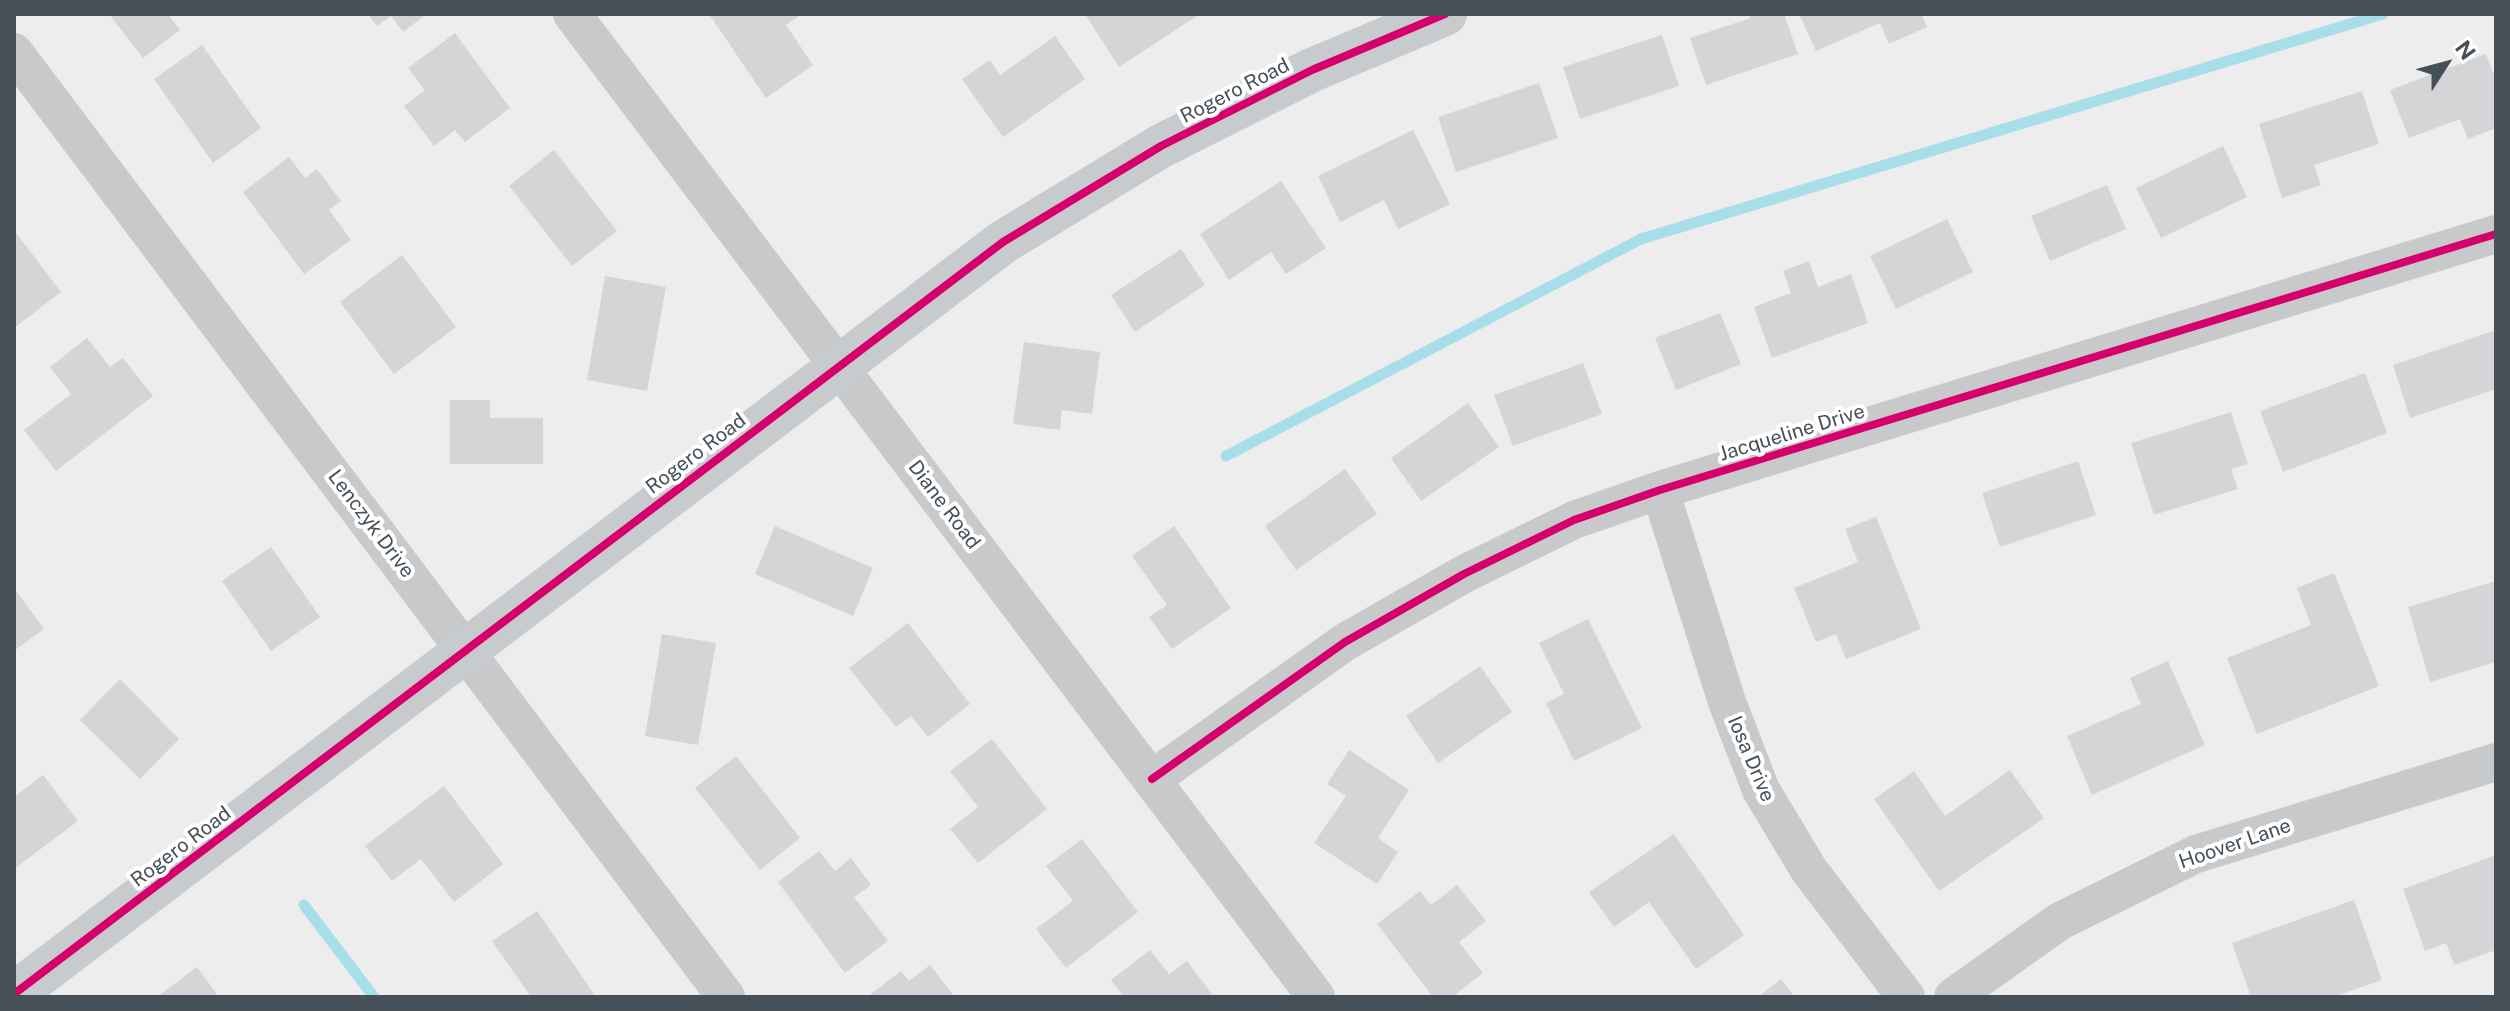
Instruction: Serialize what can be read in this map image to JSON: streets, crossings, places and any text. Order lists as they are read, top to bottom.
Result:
{
  "streets": {
    "street": [
      "Rogero Road",
      "Jacqueline Drive",
      "Diane Road",
      "Lenczyk Drive",
      "Iosa Drive",
      "Hoover Lane"
    ]
  },
  "crossings": [
    ["Rogero Road", "Diane Road"],
    ["Rogero Road", "Lenczyk Drive"],
    ["Jacqueline Drive", "Diane Road"],
    ["Jacqueline Drive", "Iosa Drive"]
  ],
  "north": "top right"
}
